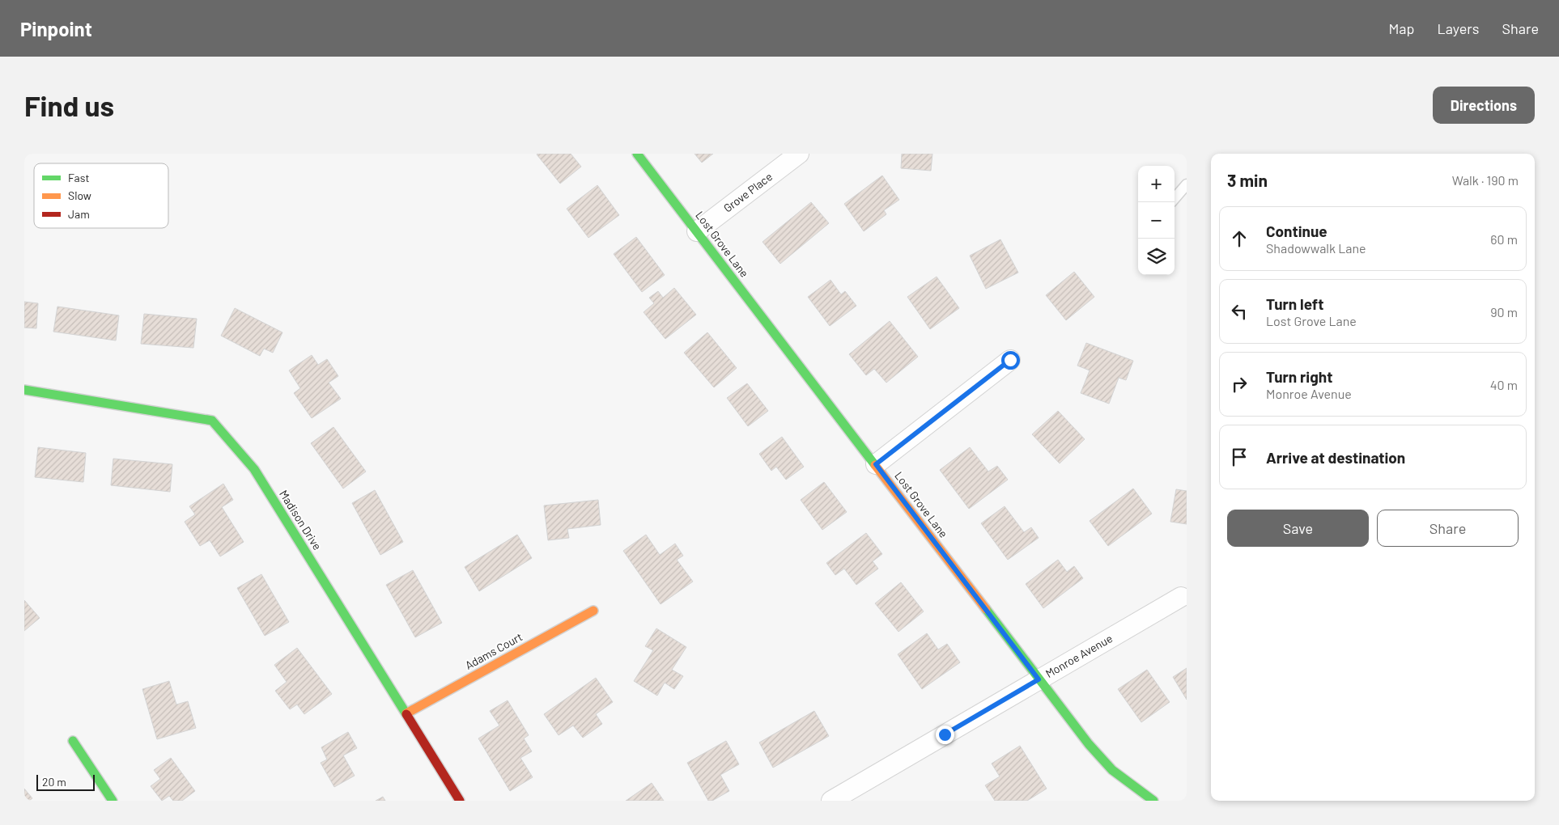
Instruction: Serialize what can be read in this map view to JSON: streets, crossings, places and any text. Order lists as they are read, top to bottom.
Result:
{
  "streets": {
    "street": [
      "Grove Place",
      "Lost Grove Lane",
      "Madison Drive",
      "Adams Court",
      "Monroe Avenue"
    ]
  },
  "crossings": [
    ["Grove Place", "Lost Grove Lane"],
    ["Lost Grove Lane", "Monroe Avenue"],
    ["Madison Drive", "Adams Court"]
  ],
  "legend": ["Fast", "Slow", "Jam"],
  "scale_bar": "20 m",
  "page": {
    "header": "Pinpoint",
    "nav": ["Map", "Layers", "Share"],
    "buttons": [
      "Directions",
      ["Save", "Share"]
    ],
    "title": "Find us",
    "heading": ["3 min", "Walk · 190 m"],
    "map_buttons": ["+", "−"],
    "list": [
      ["Continue", "Shadowwalk Lane", "60 m"],
      ["Turn left", "Lost Grove Lane", "90 m"],
      ["Turn right", "Monroe Avenue", "40 m"],
      "Arrive at destination"
    ],
    "scale": "20 m"
  }
}
